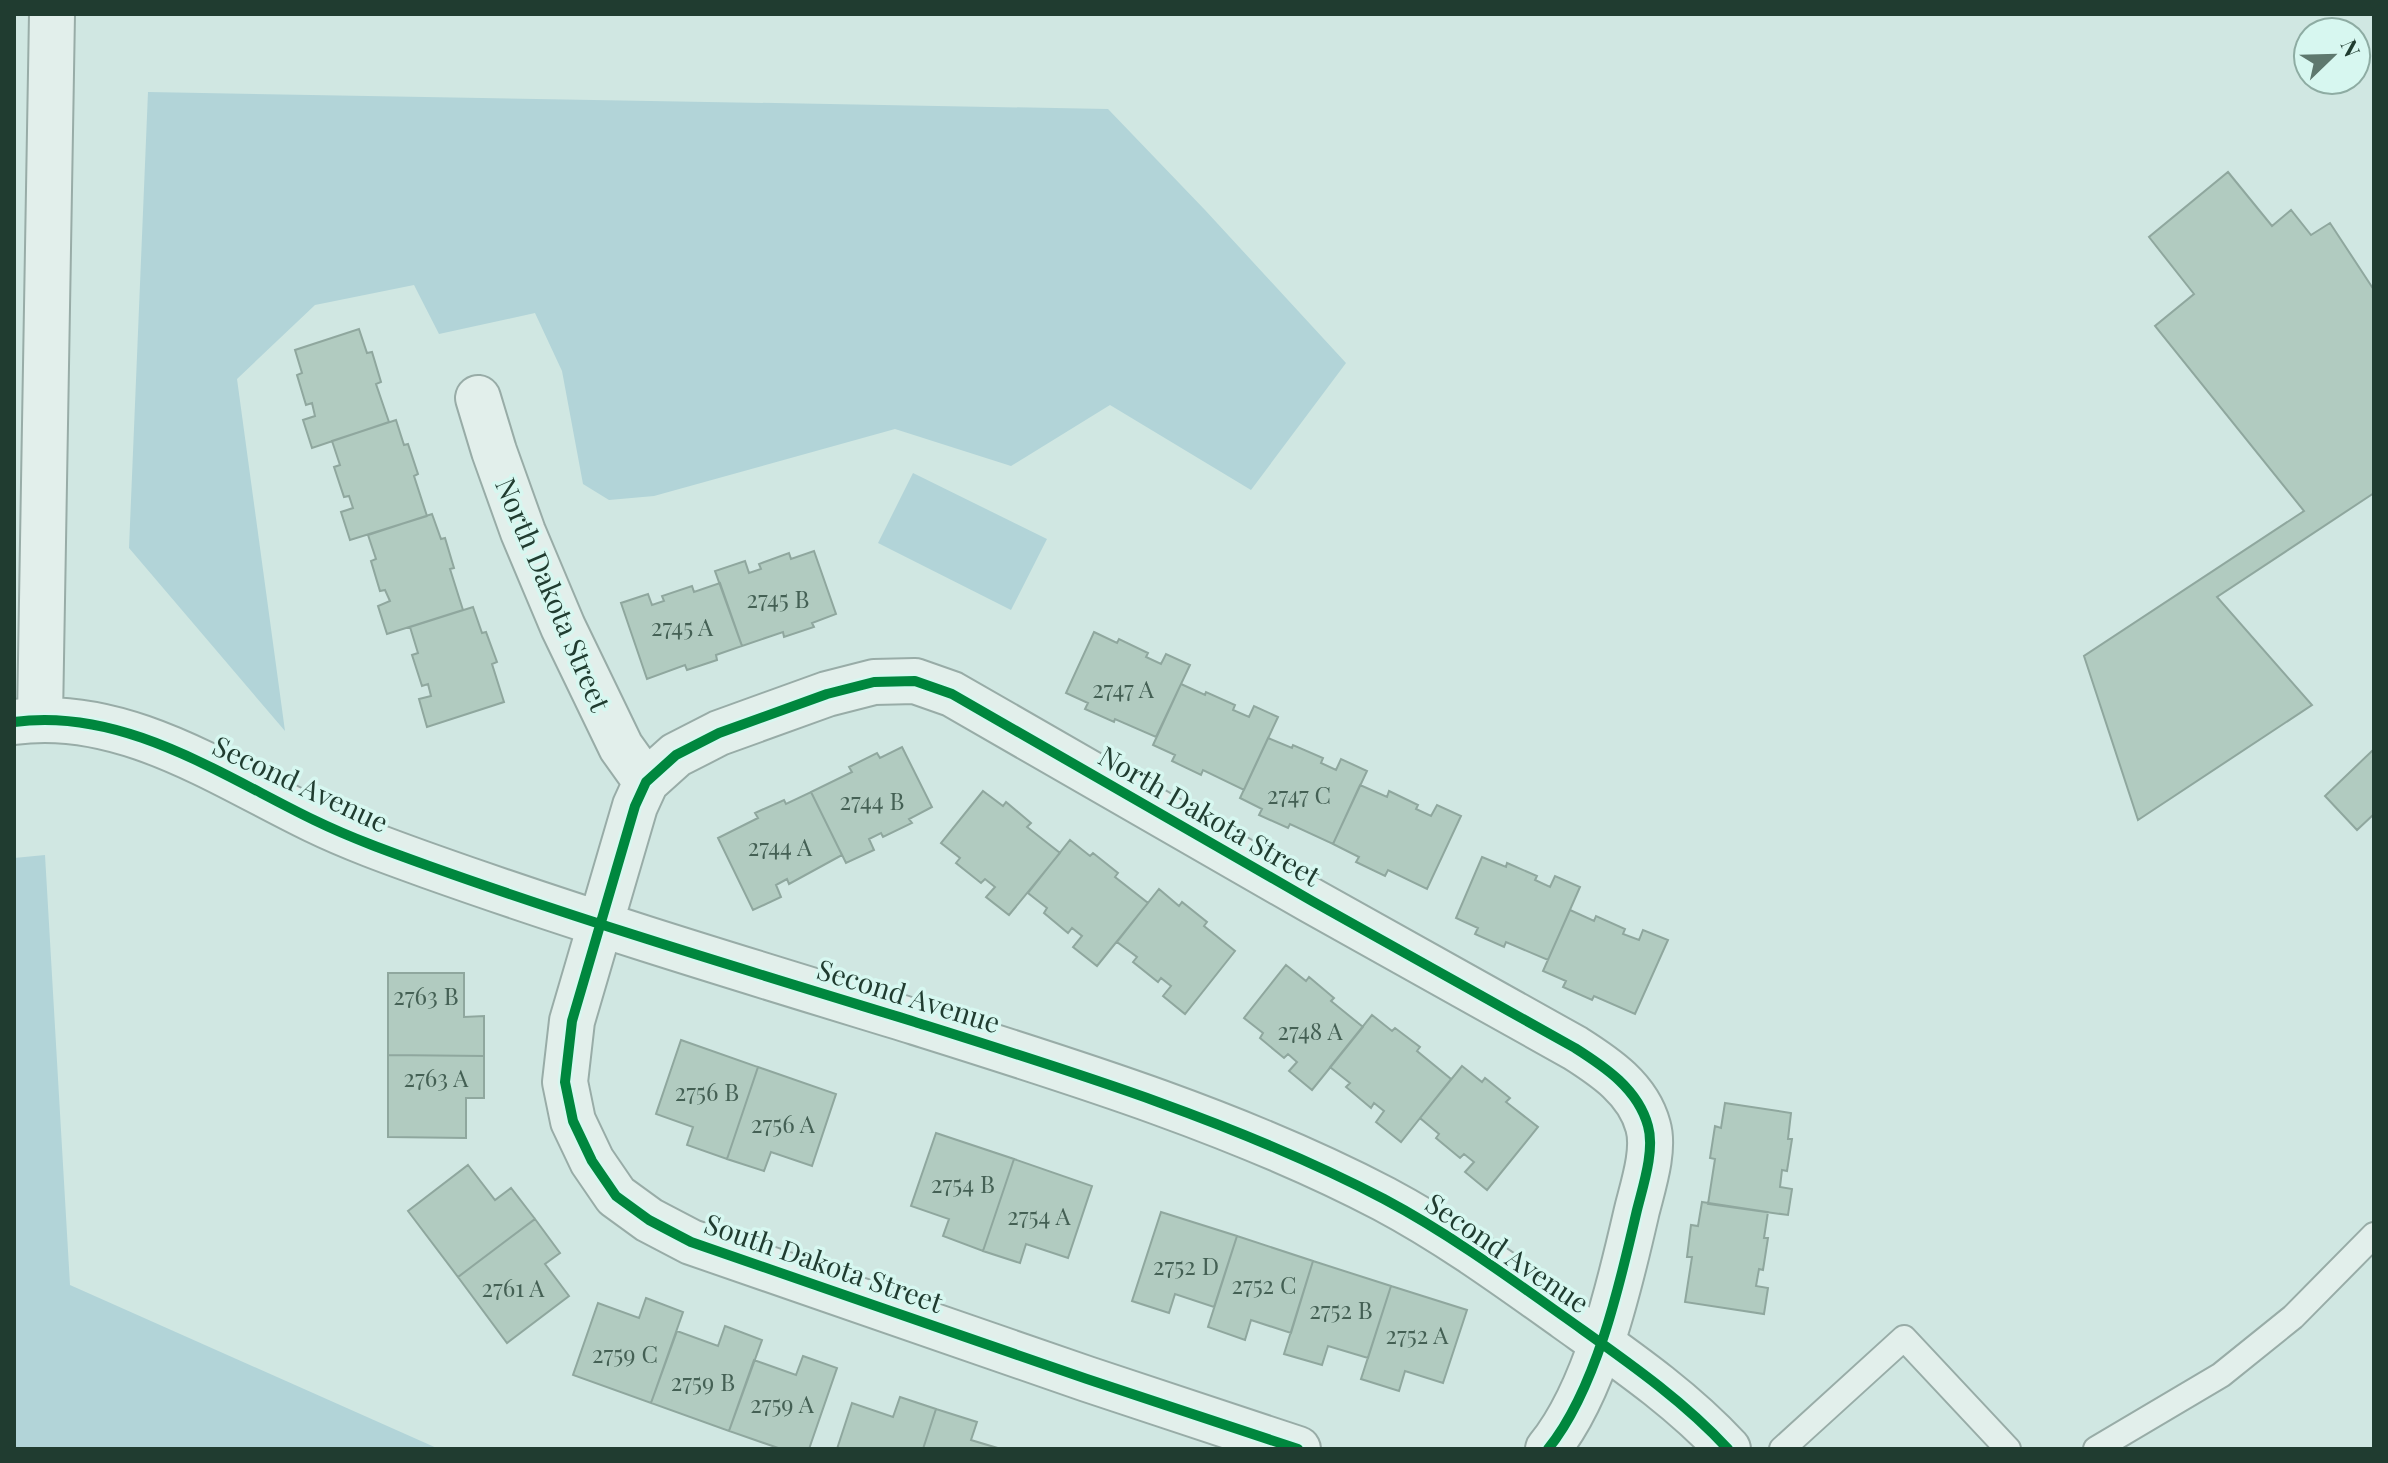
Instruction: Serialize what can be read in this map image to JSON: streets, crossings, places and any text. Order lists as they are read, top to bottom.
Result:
{
  "streets": {
    "street": ["North Dakota Street", "Second Avenue", "South Dakota Street"]
  },
  "crossings": [
    ["North Dakota Street", "Second Avenue"],
    ["North Dakota Street", "South Dakota Street"],
    ["Second Avenue", "South Dakota Street"]
  ],
  "house_numbers": [
    "2745 B",
    "2745 A",
    "2747 A",
    "2747 C",
    "2744 B",
    "2744 A",
    "2763 B",
    "2748 A",
    "2763 A",
    "2756 B",
    "2756 A",
    "2754 B",
    "2754 A",
    "2752 D",
    "2752 C",
    "2761 A",
    "2752 B",
    "2752 A",
    "2759 C",
    "2759 B",
    "2759 A"
  ],
  "north": "top right"
}
